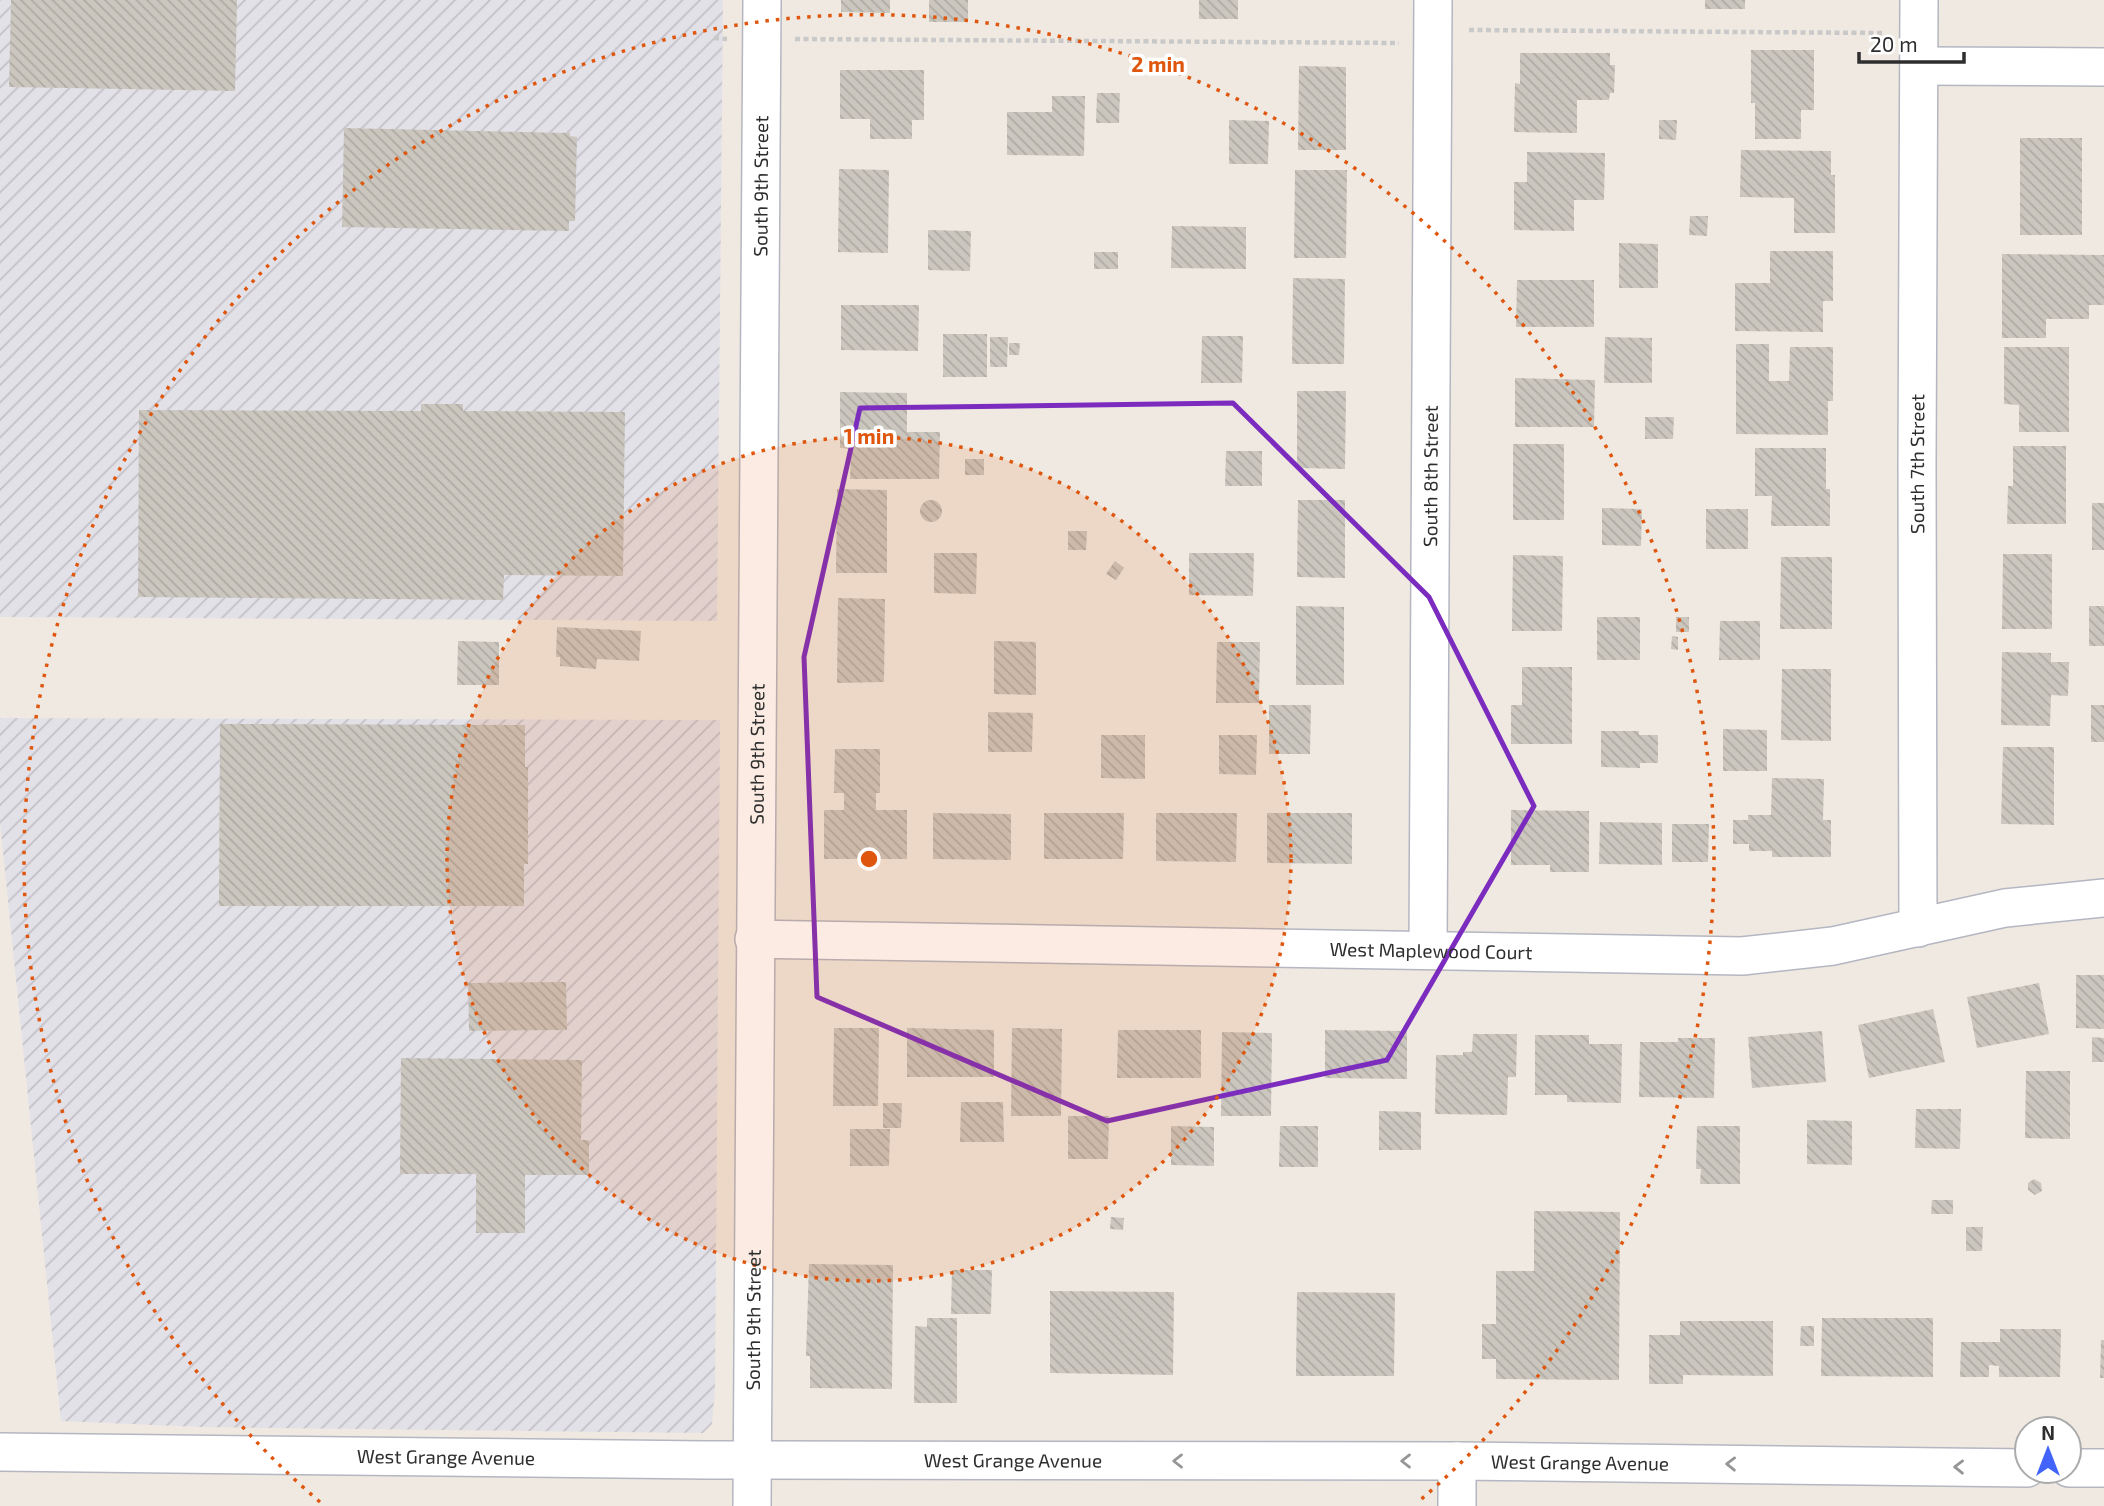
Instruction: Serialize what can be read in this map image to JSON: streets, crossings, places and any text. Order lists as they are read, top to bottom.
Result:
{
  "streets": {
    "street": [
      "South 9th Street",
      "South 7th Street",
      "South 8th Street",
      "West Maplewood Court",
      "West Grange Avenue"
    ]
  },
  "crossings": [
    ["South 9th Street", "West Maplewood Court"],
    ["South 9th Street", "West Grange Avenue"],
    ["South 7th Street", "West Maplewood Court"],
    ["South 8th Street", "West Maplewood Court"]
  ],
  "one_way": ["West Grange Avenue"],
  "scale_bar": "20 m",
  "north": "top",
  "rings": ["2 min", "1 min"]
}
